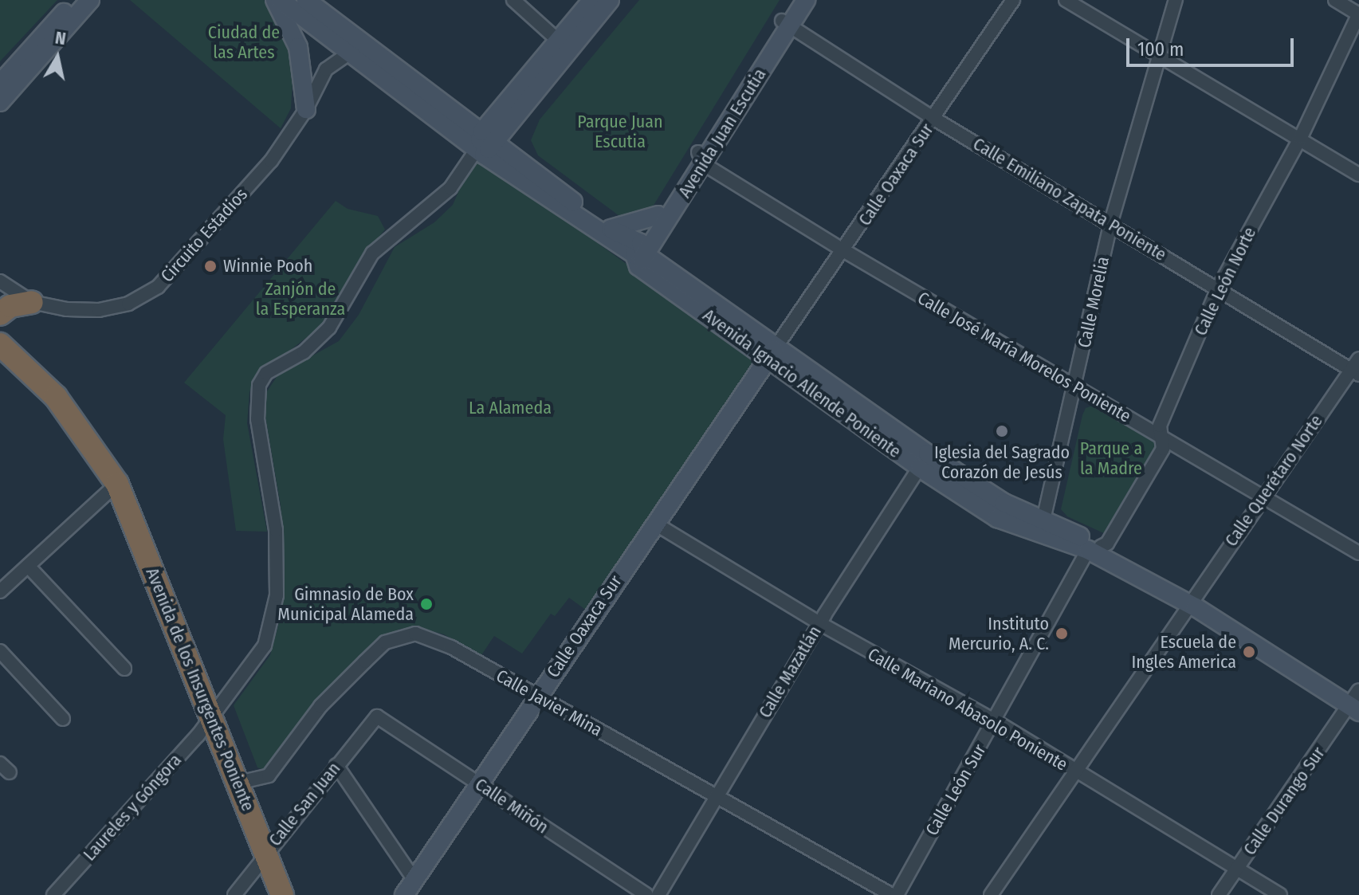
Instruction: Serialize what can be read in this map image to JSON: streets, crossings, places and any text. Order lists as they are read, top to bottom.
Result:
{
  "streets": {
    "highway": ["Avenida de los Insurgentes Poniente"],
    "main road": ["Avenida Juan Escutia", "Calle Oaxaca Sur", "Avenida Ignacio Allende Poniente"],
    "street": [
      "Calle Emiliano Zapata Poniente",
      "Circuito Estadios",
      "Calle León Norte",
      "Calle Morelia",
      "Calle José María Morelos Poniente",
      "Calle Querétaro Norte",
      "Calle Mazatlán",
      "Calle Javier Mina",
      "Calle Mariano Abasolo Poniente",
      "Calle León Sur",
      "Calle Durango Sur",
      "Calle San Juan",
      "Calle Miñón",
      "Laureles y Góngora"
    ]
  },
  "crossings": [
    ["Avenida Juan Escutia", "Calle Emiliano Zapata Poniente"],
    ["Avenida Juan Escutia", "Calle José María Morelos Poniente"],
    ["Avenida Juan Escutia", "Avenida Ignacio Allende Poniente"],
    ["Calle Oaxaca Sur", "Calle Emiliano Zapata Poniente"],
    ["Calle Oaxaca Sur", "Calle José María Morelos Poniente"],
    ["Calle Oaxaca Sur", "Avenida Ignacio Allende Poniente"],
    ["Calle Oaxaca Sur", "Calle Javier Mina"],
    ["Calle Oaxaca Sur", "Calle Mariano Abasolo Poniente"],
    ["Calle Oaxaca Sur", "Calle Miñón"],
    ["Calle Emiliano Zapata Poniente", "Calle León Norte"],
    ["Calle Emiliano Zapata Poniente", "Calle Morelia"],
    ["Calle Emiliano Zapata Poniente", "Calle Querétaro Norte"],
    ["Circuito Estadios", "Avenida Ignacio Allende Poniente"],
    ["Calle León Norte", "Calle José María Morelos Poniente"],
    ["Calle León Norte", "Avenida Ignacio Allende Poniente"],
    ["Calle León Norte", "Calle León Sur"],
    ["Calle Morelia", "Calle José María Morelos Poniente"],
    ["Calle Morelia", "Avenida Ignacio Allende Poniente"],
    ["Calle José María Morelos Poniente", "Calle Querétaro Norte"],
    ["Avenida Ignacio Allende Poniente", "Calle Querétaro Norte"],
    ["Avenida Ignacio Allende Poniente", "Calle Mazatlán"],
    ["Avenida Ignacio Allende Poniente", "Calle León Sur"],
    ["Avenida Ignacio Allende Poniente", "Calle Durango Sur"],
    ["Avenida Ignacio Allende Poniente", "Laureles y Góngora"],
    ["Calle Querétaro Norte", "Calle Mariano Abasolo Poniente"],
    ["Calle Mazatlán", "Calle Javier Mina"],
    ["Calle Mazatlán", "Calle Mariano Abasolo Poniente"],
    ["Avenida de los Insurgentes Poniente", "Calle Javier Mina"],
    ["Avenida de los Insurgentes Poniente", "Calle San Juan"],
    ["Avenida de los Insurgentes Poniente", "Laureles y Góngora"],
    ["Calle Javier Mina", "Calle León Sur"],
    ["Calle Mariano Abasolo Poniente", "Calle León Sur"],
    ["Calle Mariano Abasolo Poniente", "Calle Durango Sur"],
    ["Calle San Juan", "Calle Miñón"]
  ],
  "parks": [
    "Ciudad de las Artes",
    "Parque Juan Escutia",
    "Zanjón de la Esperanza",
    "La Alameda",
    "Parque a la Madre"
  ],
  "places": [
    "Winnie Pooh",
    "Iglesia del Sagrado Corazón de Jesús",
    "Gimnasio de Box Municipal Alameda",
    "Instituto Mercurio, A. C.",
    "Escuela de Ingles America"
  ],
  "scale_bar": "100 m",
  "north": "top"
}
